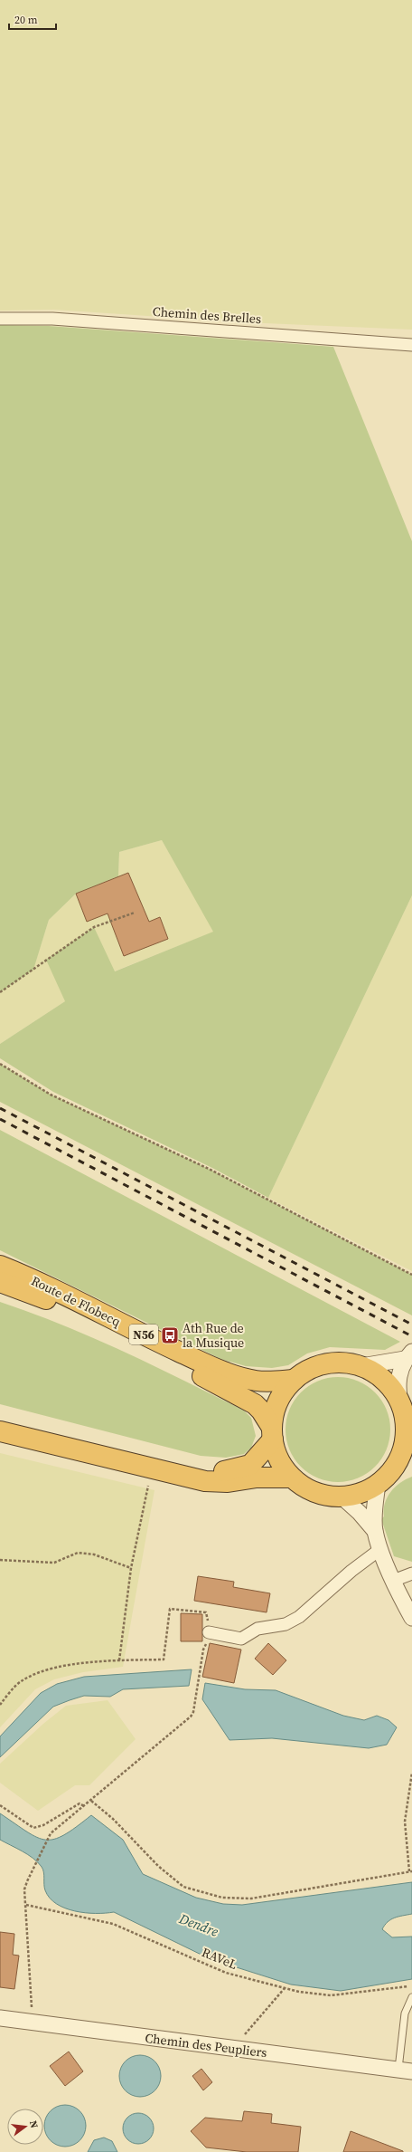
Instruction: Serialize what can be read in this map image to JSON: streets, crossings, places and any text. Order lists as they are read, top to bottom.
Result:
{
  "streets": {
    "highway": ["Route de Flobecq", "N56"],
    "street": ["Chemin des Brelles", "Chemin des Peupliers"],
    "path": ["RAVeL"]
  },
  "crossings": [
    ["Route de Flobecq", "N56"]
  ],
  "water": ["Dendre"],
  "places": {
    "bus stop": ["Ath Rue de la Musique"]
  },
  "scale_bar": "20 m",
  "north": "right"
}
